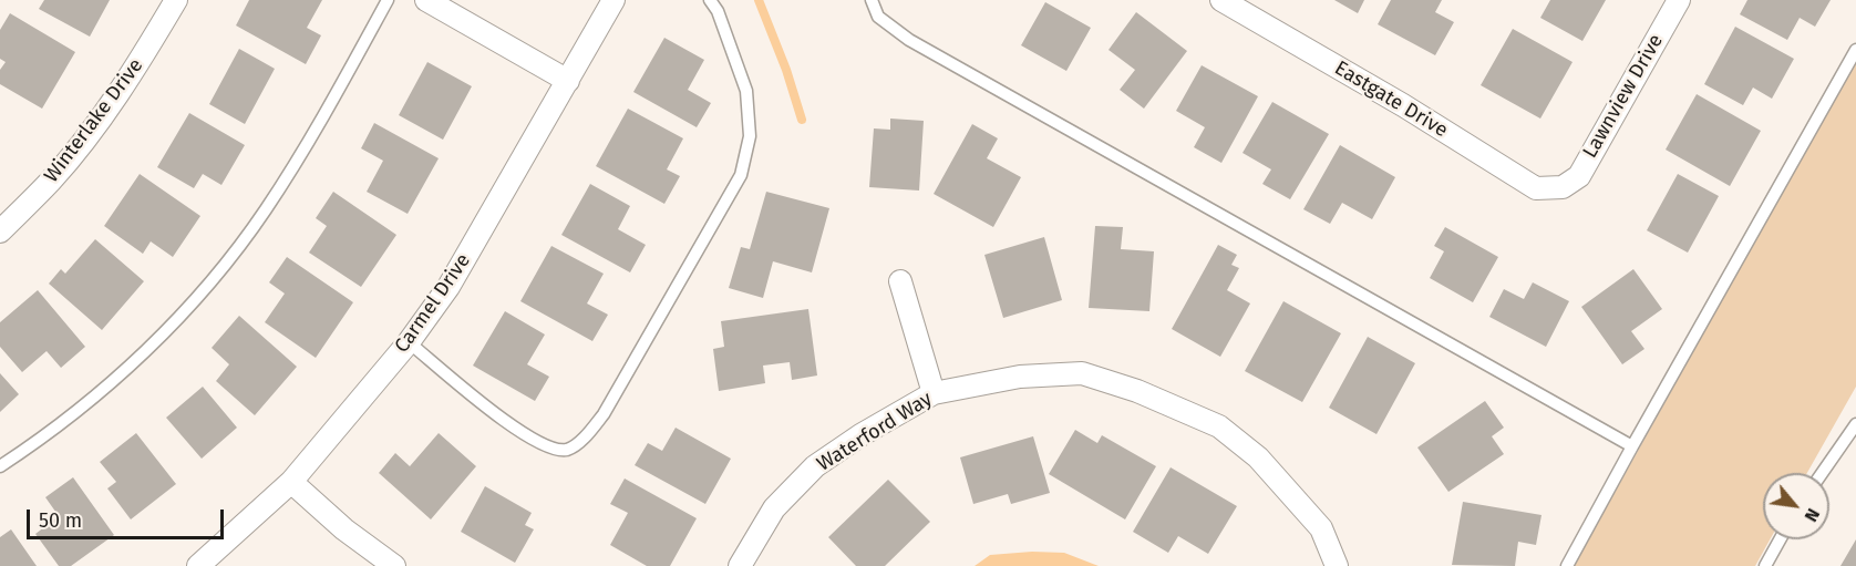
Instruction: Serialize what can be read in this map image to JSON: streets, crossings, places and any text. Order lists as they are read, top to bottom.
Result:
{
  "streets": {
    "street": [
      "Lawnview Drive",
      "Eastgate Drive",
      "Winterlake Drive",
      "Carmel Drive",
      "Waterford Way"
    ]
  },
  "crossings": [
    ["Lawnview Drive", "Eastgate Drive"]
  ],
  "scale_bar": "50 m",
  "north": "bottom right"
}
